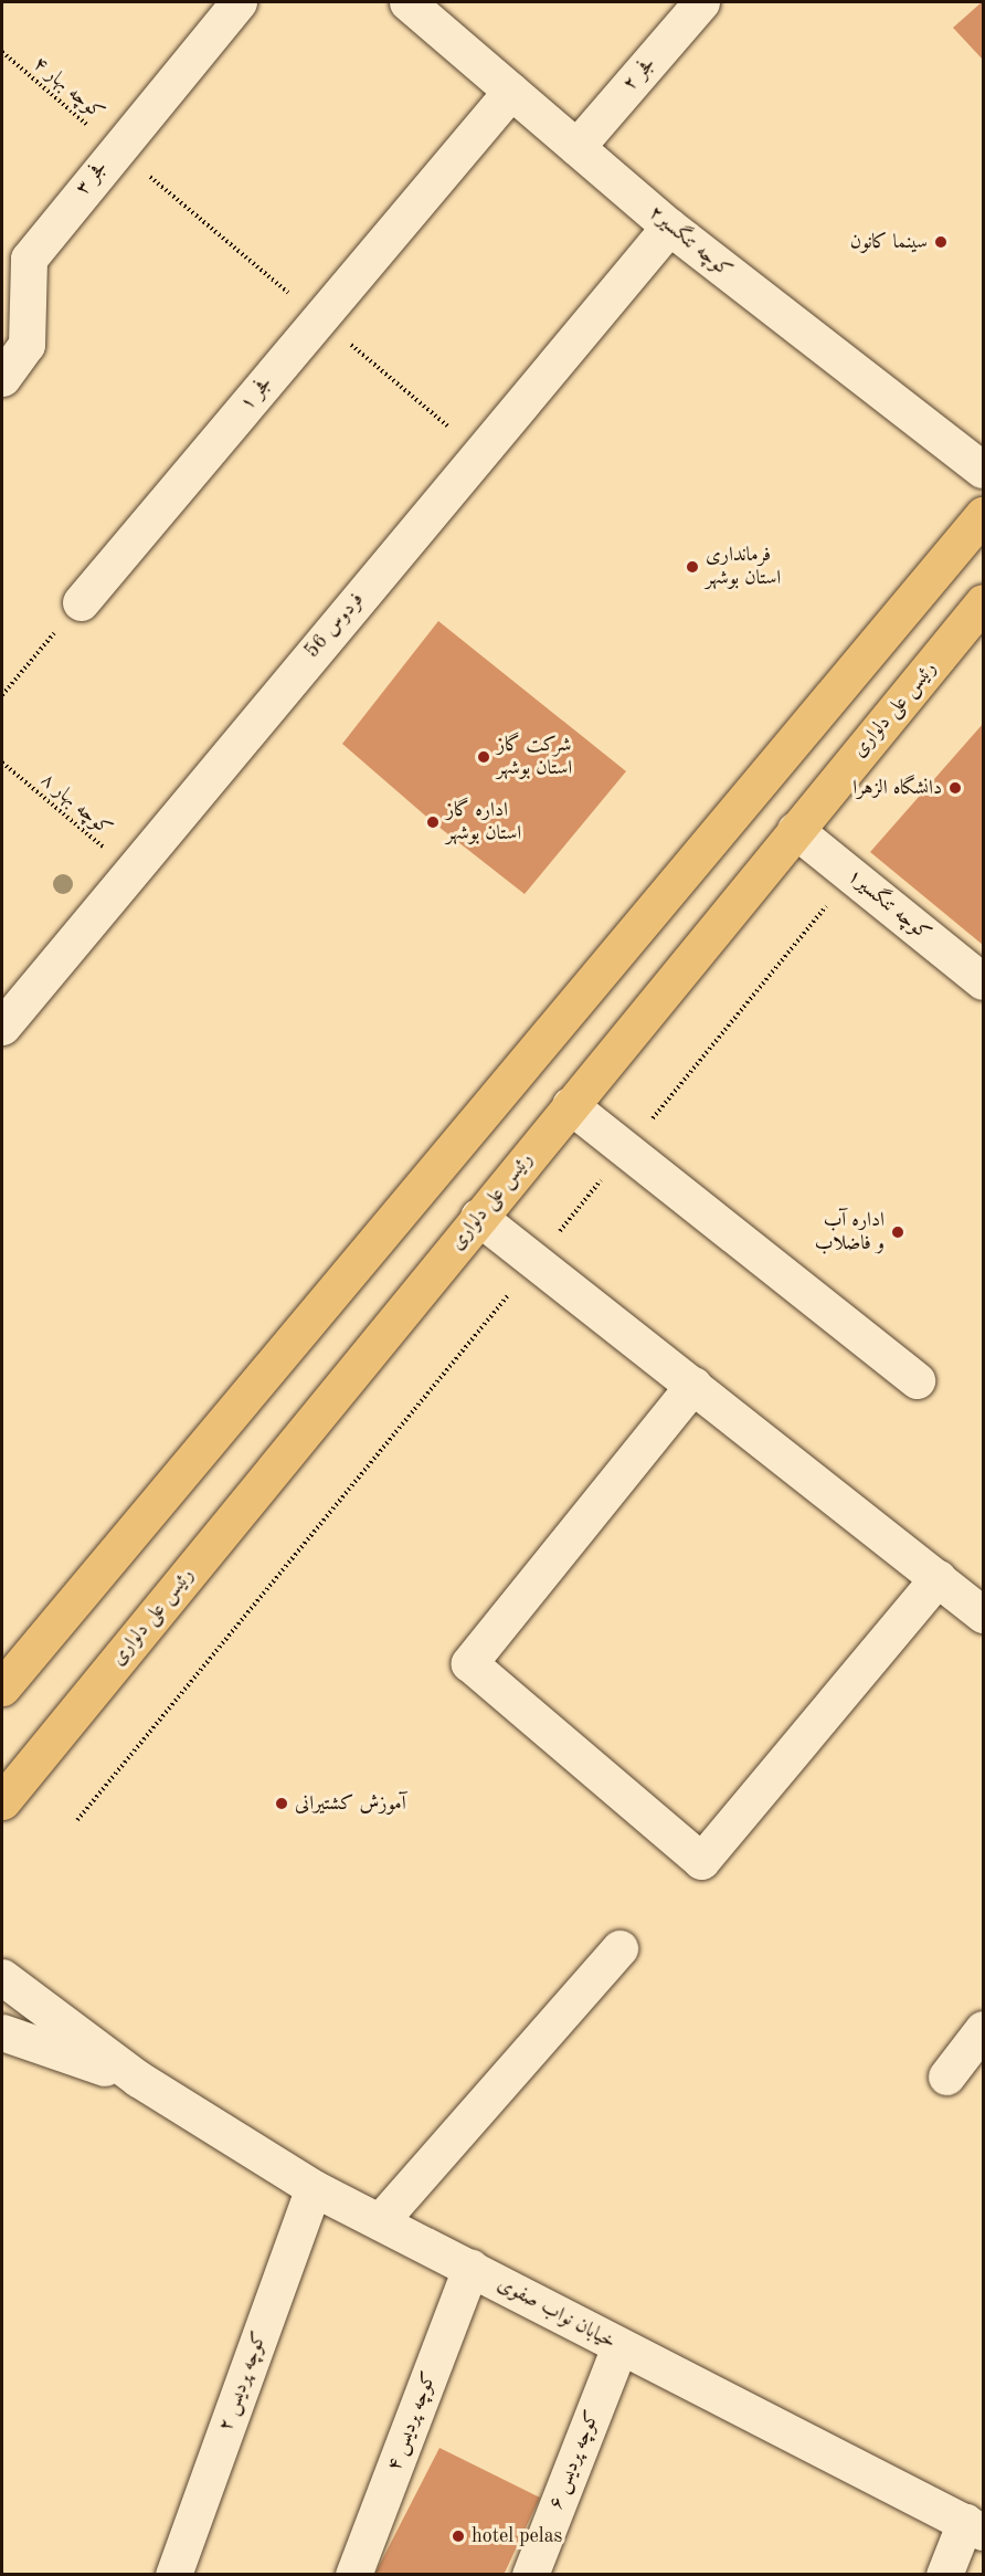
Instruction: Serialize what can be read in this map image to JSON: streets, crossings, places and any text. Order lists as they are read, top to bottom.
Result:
{
  "streets": {
    "main road": ["رئیس علی دلواری"],
    "street": [
      "فجر ۲",
      "فجر ۳",
      "کوچه تنگسیر۲",
      "فجر ۱",
      "فردوس 56",
      "کوچه تنگسیر۱",
      "خیابان نواب صفوی",
      "کوچه پردیس ۲",
      "کوچه پردیس ۴",
      "کوچه پردیس ۶"
    ],
    "path": ["کوچه بهار ۴", "کوچه بهار ۸"]
  },
  "crossings": [
    ["فجر ۲", "کوچه تنگسیر۲"],
    ["کوچه بهار ۴", "فجر ۳"],
    ["کوچه تنگسیر۲", "فجر ۱"],
    ["کوچه تنگسیر۲", "فردوس 56"],
    ["فردوس 56", "کوچه بهار ۸"],
    ["رئیس علی دلواری", "کوچه تنگسیر۱"],
    ["خیابان نواب صفوی", "کوچه پردیس ۲"],
    ["خیابان نواب صفوی", "کوچه پردیس ۴"],
    ["خیابان نواب صفوی", "کوچه پردیس ۶"]
  ],
  "places": [
    "سینما کانون",
    "فرمانداری استان بوشهر",
    "شرکت گاز استان بوشهر",
    "دانشگاه الزهرا",
    "اداره گاز استان بوشهر",
    "اداره آب و فاضلاب",
    "آموزش کشتیرانی",
    "hotel pelas"
  ]
}
